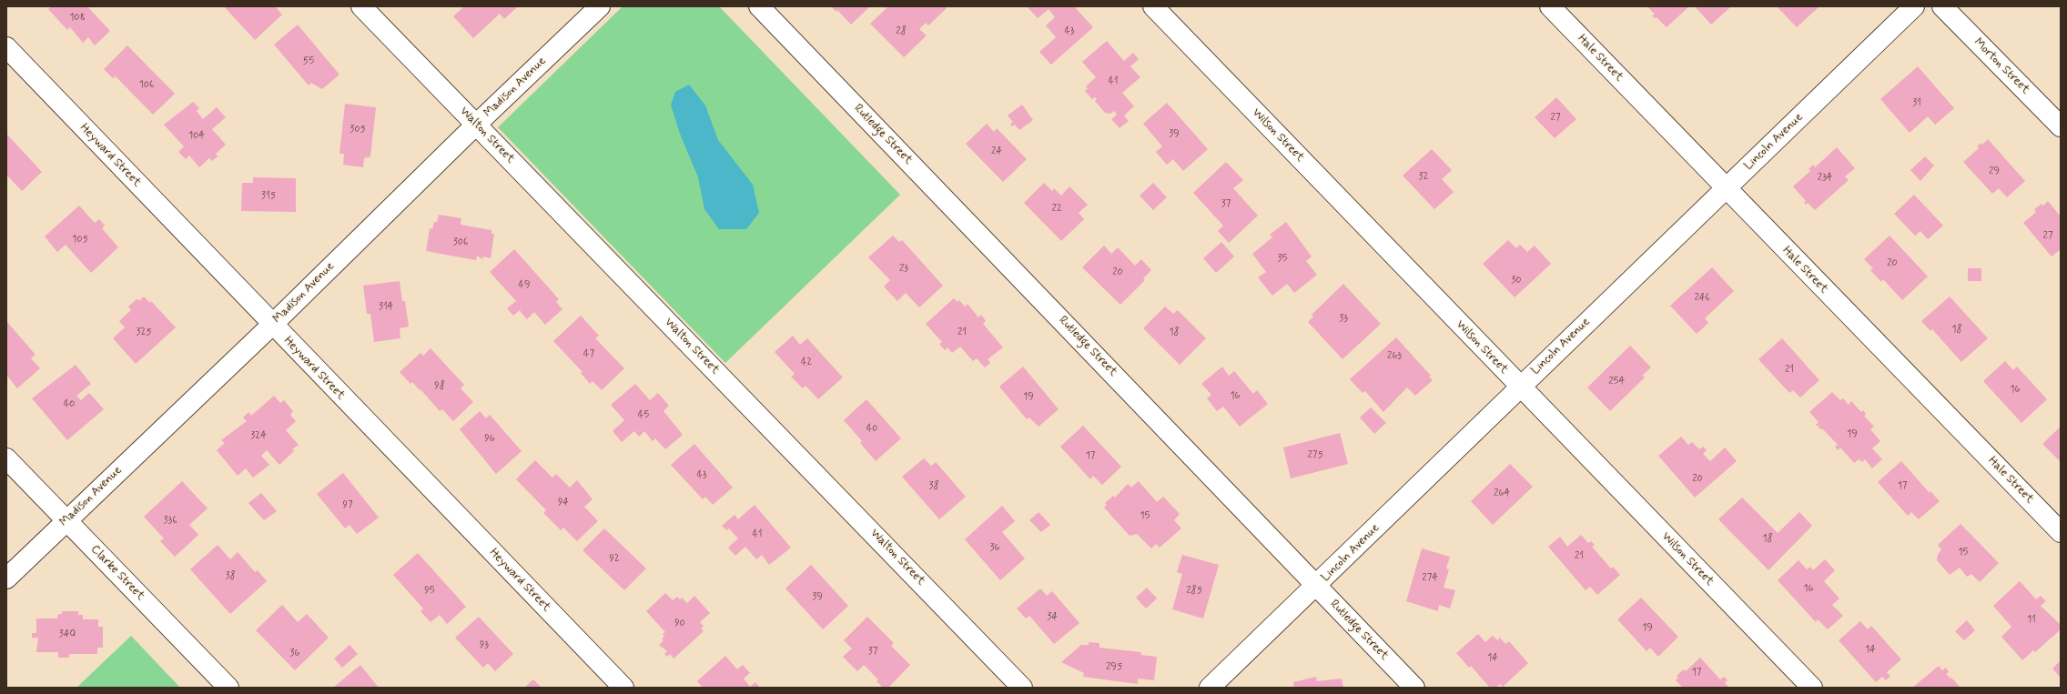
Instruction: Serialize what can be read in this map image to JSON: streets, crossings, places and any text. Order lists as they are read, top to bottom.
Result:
{
  "streets": {
    "street": [
      "Hale Street",
      "Morton Street",
      "Madison Avenue",
      "Rutledge Street",
      "Walton Street",
      "Wilson Street",
      "Lincoln Avenue",
      "Heyward Street",
      "Clarke Street"
    ]
  },
  "crossings": [
    ["Hale Street", "Lincoln Avenue"],
    ["Madison Avenue", "Walton Street"],
    ["Madison Avenue", "Heyward Street"],
    ["Madison Avenue", "Clarke Street"],
    ["Rutledge Street", "Lincoln Avenue"],
    ["Wilson Street", "Lincoln Avenue"]
  ],
  "house_numbers": [
    "108",
    "28",
    "43",
    "55",
    "41",
    "106",
    "31",
    "27",
    "305",
    "39",
    "104",
    "24",
    "29",
    "32",
    "234",
    "315",
    "37",
    "22",
    "27",
    "105",
    "306",
    "35",
    "20",
    "23",
    "20",
    "30",
    "49",
    "246",
    "314",
    "33",
    "18",
    "325",
    "21",
    "18",
    "47",
    "263",
    "42",
    "21",
    "254",
    "98",
    "16",
    "16",
    "19",
    "40",
    "45",
    "40",
    "19",
    "324",
    "96",
    "275",
    "17",
    "43",
    "20",
    "38",
    "17",
    "264",
    "94",
    "97",
    "15",
    "336",
    "41",
    "18",
    "36",
    "15",
    "21",
    "92",
    "38",
    "274",
    "16",
    "95",
    "285",
    "39",
    "34",
    "11",
    "90",
    "19",
    "340",
    "93",
    "14",
    "37",
    "36",
    "14",
    "295",
    "17"
  ]
}
